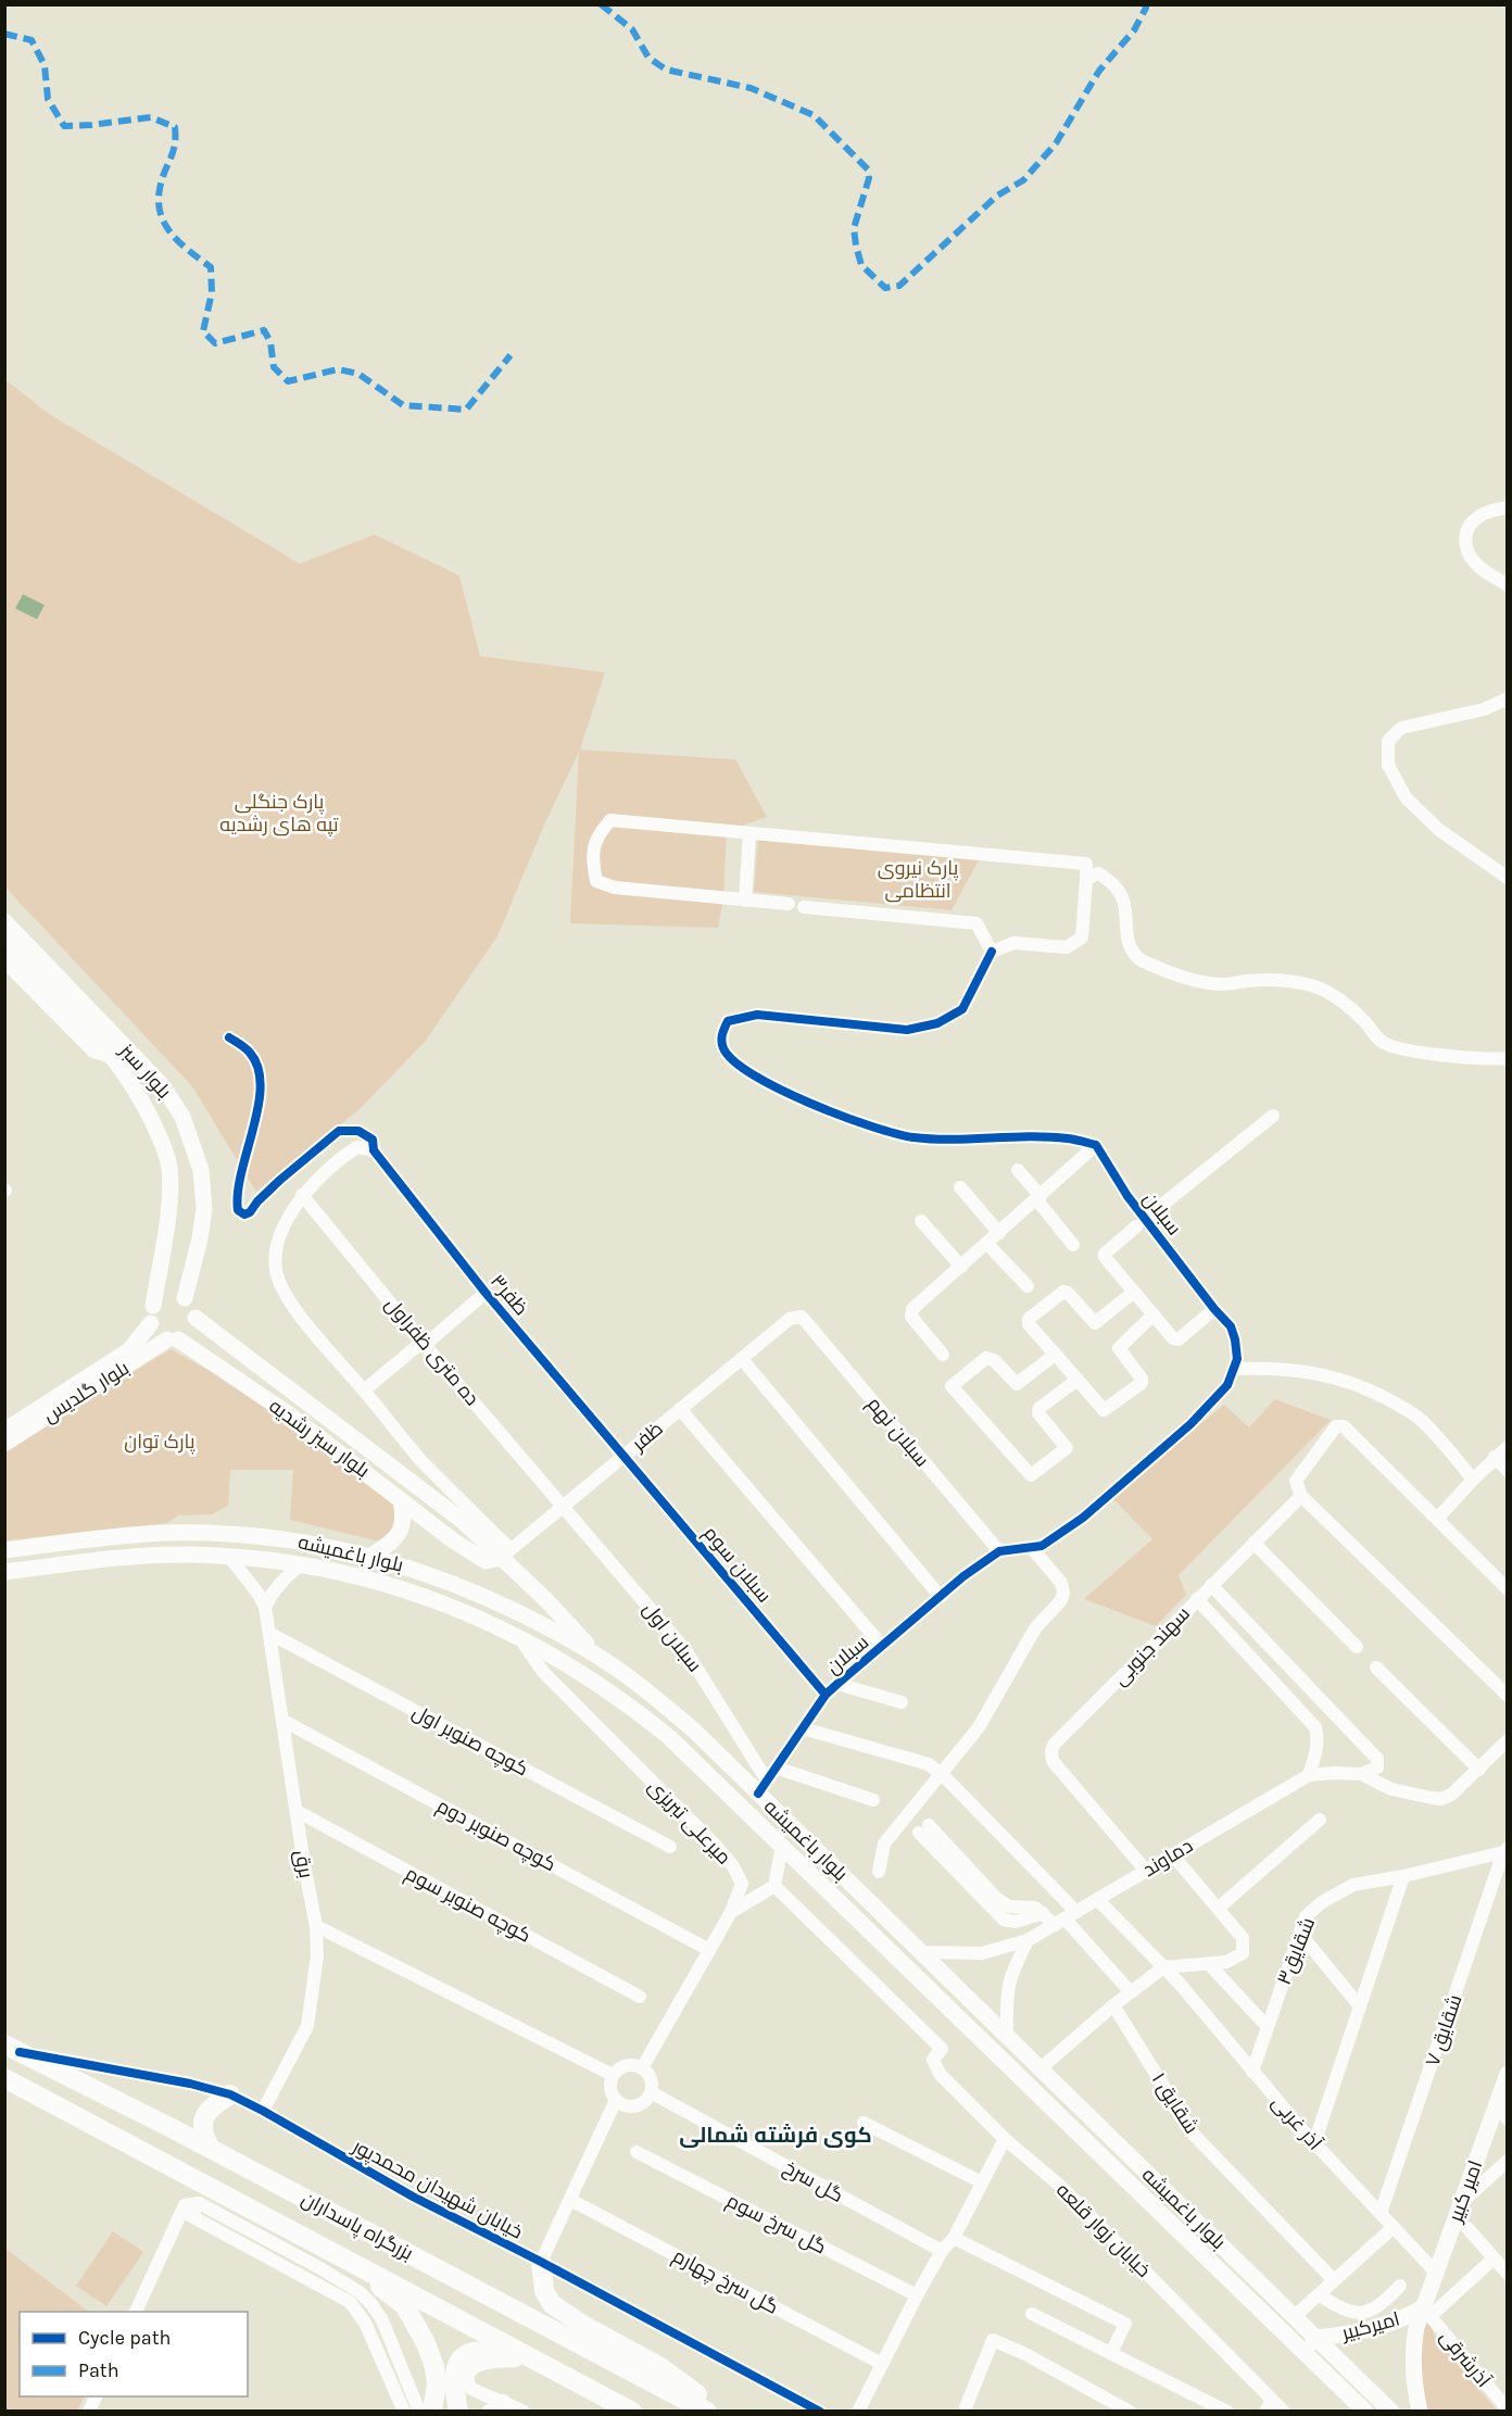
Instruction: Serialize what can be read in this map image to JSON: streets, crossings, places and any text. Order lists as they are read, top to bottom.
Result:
{
  "streets": {
    "highway": ["بزرگراه پاسداران"],
    "main road": [
      "بلوار سبز",
      "بلوار گلدیس",
      "بلوار سبز رشدیه",
      "بلوار باغمیشه",
      "امیر کبیر",
      "امیرکبیر"
    ],
    "street": [
      "سبلان",
      "ظفر۳",
      "ده متری ظفراول",
      "سبلان نهم",
      "ظفر",
      "سبلان سوم",
      "سبلان اول",
      "سهند جنوبی",
      "کوچه صنوبر اول",
      "میرعلی تبریزی",
      "کوچه صنوبر دوم",
      "دماوند",
      "برق",
      "کوچه صنوبر سوم",
      "شقایق۳",
      "شقایق ۷",
      "شقایق ۱",
      "آذر غربی",
      "گل سرخ",
      "خیابان شهیدان محمدپور",
      "گل سرخ سوم",
      "خیابان زوار قلعه",
      "گل سرخ چهارم",
      "آذرشرقی"
    ]
  },
  "crossings": [
    ["بلوار سبز", "بلوار گلدیس"],
    ["بلوار سبز", "بلوار سبز رشدیه"],
    ["سبلان", "سبلان نهم"],
    ["سبلان", "بلوار باغمیشه"],
    ["سبلان", "سبلان سوم"],
    ["سبلان", "سبلان اول"],
    ["ظفر۳", "ظفر"],
    ["ظفر۳", "سبلان سوم"],
    ["ده متری ظفراول", "ظفر"],
    ["ده متری ظفراول", "سبلان اول"],
    ["بلوار گلدیس", "بلوار سبز رشدیه"],
    ["سبلان نهم", "ظفر"],
    ["ظفر", "بلوار سبز رشدیه"],
    ["ظفر", "سبلان سوم"],
    ["ظفر", "سبلان اول"],
    ["بلوار باغمیشه", "سبلان اول"],
    ["بلوار باغمیشه", "میرعلی تبریزی"],
    ["بلوار باغمیشه", "دماوند"],
    ["بلوار باغمیشه", "امیرکبیر"],
    ["سهند جنوبی", "دماوند"],
    ["کوچه صنوبر اول", "برق"],
    ["میرعلی تبریزی", "کوچه صنوبر دوم"],
    ["میرعلی تبریزی", "گل سرخ"],
    ["کوچه صنوبر دوم", "برق"],
    ["دماوند", "آذر غربی"],
    ["برق", "کوچه صنوبر سوم"],
    ["برق", "خیابان شهیدان محمدپور"],
    ["شقایق۳", "شقایق ۷"],
    ["شقایق۳", "آذر غربی"],
    ["شقایق ۷", "آذر غربی"],
    ["آذر غربی", "امیر کبیر"],
    ["خیابان شهیدان محمدپور", "بزرگراه پاسداران"],
    ["امیر کبیر", "امیرکبیر"],
    ["امیر کبیر", "آذرشرقی"],
    ["امیرکبیر", "آذرشرقی"]
  ],
  "districts": ["کوی فرشته شمالی"],
  "parks": ["پارک جنگلی تپه های رشدیه", "پارک نیروی انتظامی", "پارک توان"],
  "legend": ["Cycle path", "Path"]
}
